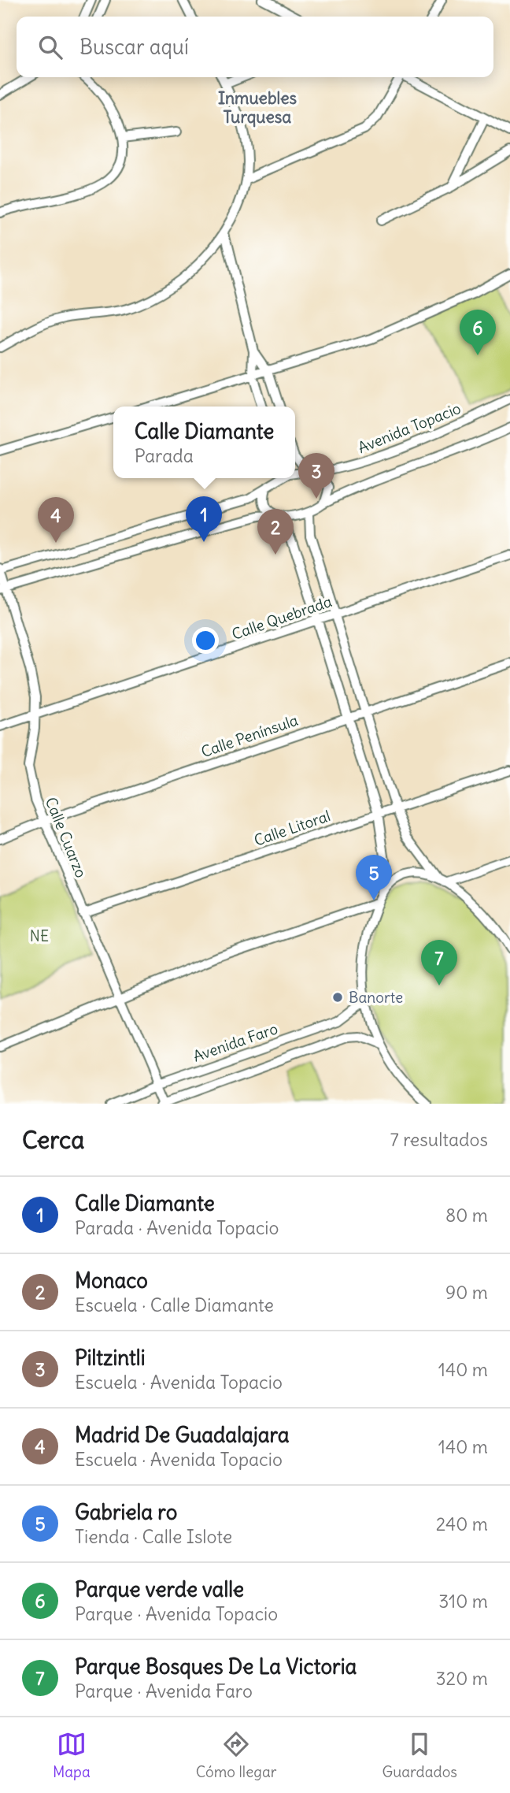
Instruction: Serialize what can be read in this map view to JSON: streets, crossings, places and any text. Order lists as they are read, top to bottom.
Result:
{
  "streets": {
    "street": [
      "Avenida Topacio",
      "Calle Quebrada",
      "Calle Península",
      "Calle Litoral",
      "Calle Cuarzo",
      "Avenida Faro"
    ]
  },
  "crossings": [
    ["Calle Quebrada", "Calle Cuarzo"],
    ["Calle Península", "Calle Cuarzo"],
    ["Calle Litoral", "Calle Cuarzo"],
    ["Calle Cuarzo", "Avenida Faro"]
  ],
  "districts": ["Inmuebles Turquesa"],
  "parks": ["NE"],
  "places": ["Banorte"],
  "page": {
    "search": "Buscar aquí",
    "pins": [
      "6",
      "3",
      "1",
      "4",
      "2",
      "5",
      "7"
    ],
    "popup": ["Calle Diamante", "Parada"],
    "heading": ["Cerca", "7 resultados"],
    "list": [
      {
        "mark": "1",
        "name": "Calle Diamante",
        "note": "Parada · Avenida Topacio",
        "value": "80 m"
      },
      {
        "mark": "2",
        "name": "Monaco",
        "note": "Escuela · Calle Diamante",
        "value": "90 m"
      },
      {
        "mark": "3",
        "name": "Piltzintli",
        "note": "Escuela · Avenida Topacio",
        "value": "140 m"
      },
      {
        "mark": "4",
        "name": "Madrid De Guadalajara",
        "note": "Escuela · Avenida Topacio",
        "value": "140 m"
      },
      {
        "mark": "5",
        "name": "Gabriela ro",
        "note": "Tienda · Calle Islote",
        "value": "240 m"
      },
      {
        "mark": "6",
        "name": "Parque verde valle",
        "note": "Parque · Avenida Topacio",
        "value": "310 m"
      },
      {
        "mark": "7",
        "name": "Parque Bosques De La Victoria",
        "note": "Parque · Avenida Faro",
        "value": "320 m"
      }
    ],
    "nav": ["Mapa", "Cómo llegar", "Guardados"]
  }
}
